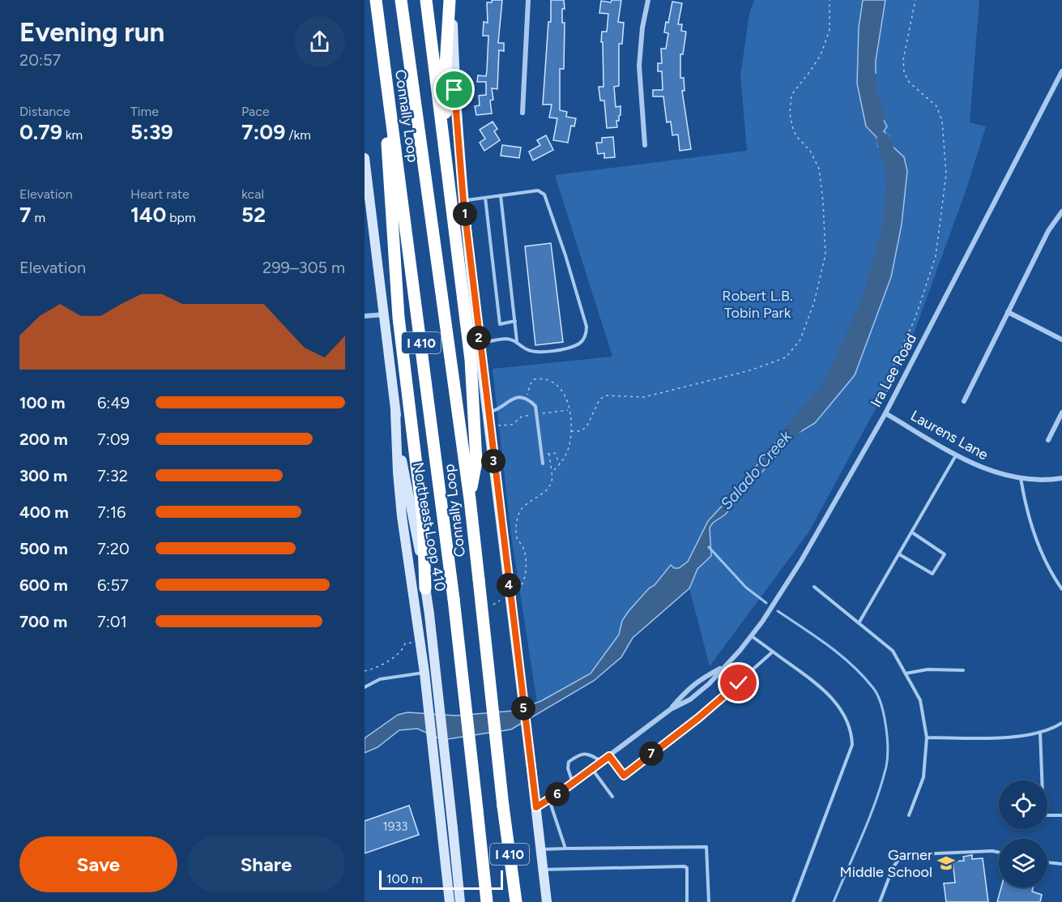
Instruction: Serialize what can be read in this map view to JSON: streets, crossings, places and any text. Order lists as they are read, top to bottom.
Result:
{
  "streets": {
    "highway": ["Connally Loop", "I 410"],
    "main road": ["Northeast Loop 410"],
    "street": ["Ira Lee Road", "Laurens Lane"]
  },
  "crossings": [
    ["Ira Lee Road", "Laurens Lane"]
  ],
  "water": ["Salado Creek"],
  "parks": ["Robert L.B. Tobin Park"],
  "places": {
    "school or university": ["Garner Middle School"]
  },
  "house_numbers": ["1933"],
  "scale_bar": "100 m",
  "page": {
    "heading": ["Evening run", "20:57"],
    "stats": [
      ["Distance", "0.79 km"],
      ["Time", "5:39"],
      ["Pace", "7:09 /km"],
      ["Elevation", "7 m"],
      ["Heart rate", "140 bpm"],
      ["kcal", "52"]
    ],
    "pins": [
      "1",
      "2",
      "3",
      "4",
      "5",
      "7",
      "6"
    ],
    "chart": ["Elevation", "299–305 m"],
    "list": [
      {
        "name": "100 m",
        "note": "6:49"
      },
      {
        "name": "200 m",
        "note": "7:09"
      },
      {
        "name": "300 m",
        "note": "7:32"
      },
      {
        "name": "400 m",
        "note": "7:16"
      },
      {
        "name": "500 m",
        "note": "7:20"
      },
      {
        "name": "600 m",
        "note": "6:57"
      },
      {
        "name": "700 m",
        "note": "7:01"
      }
    ],
    "buttons": ["Save", "Share"],
    "scale": "100 m"
  }
}
